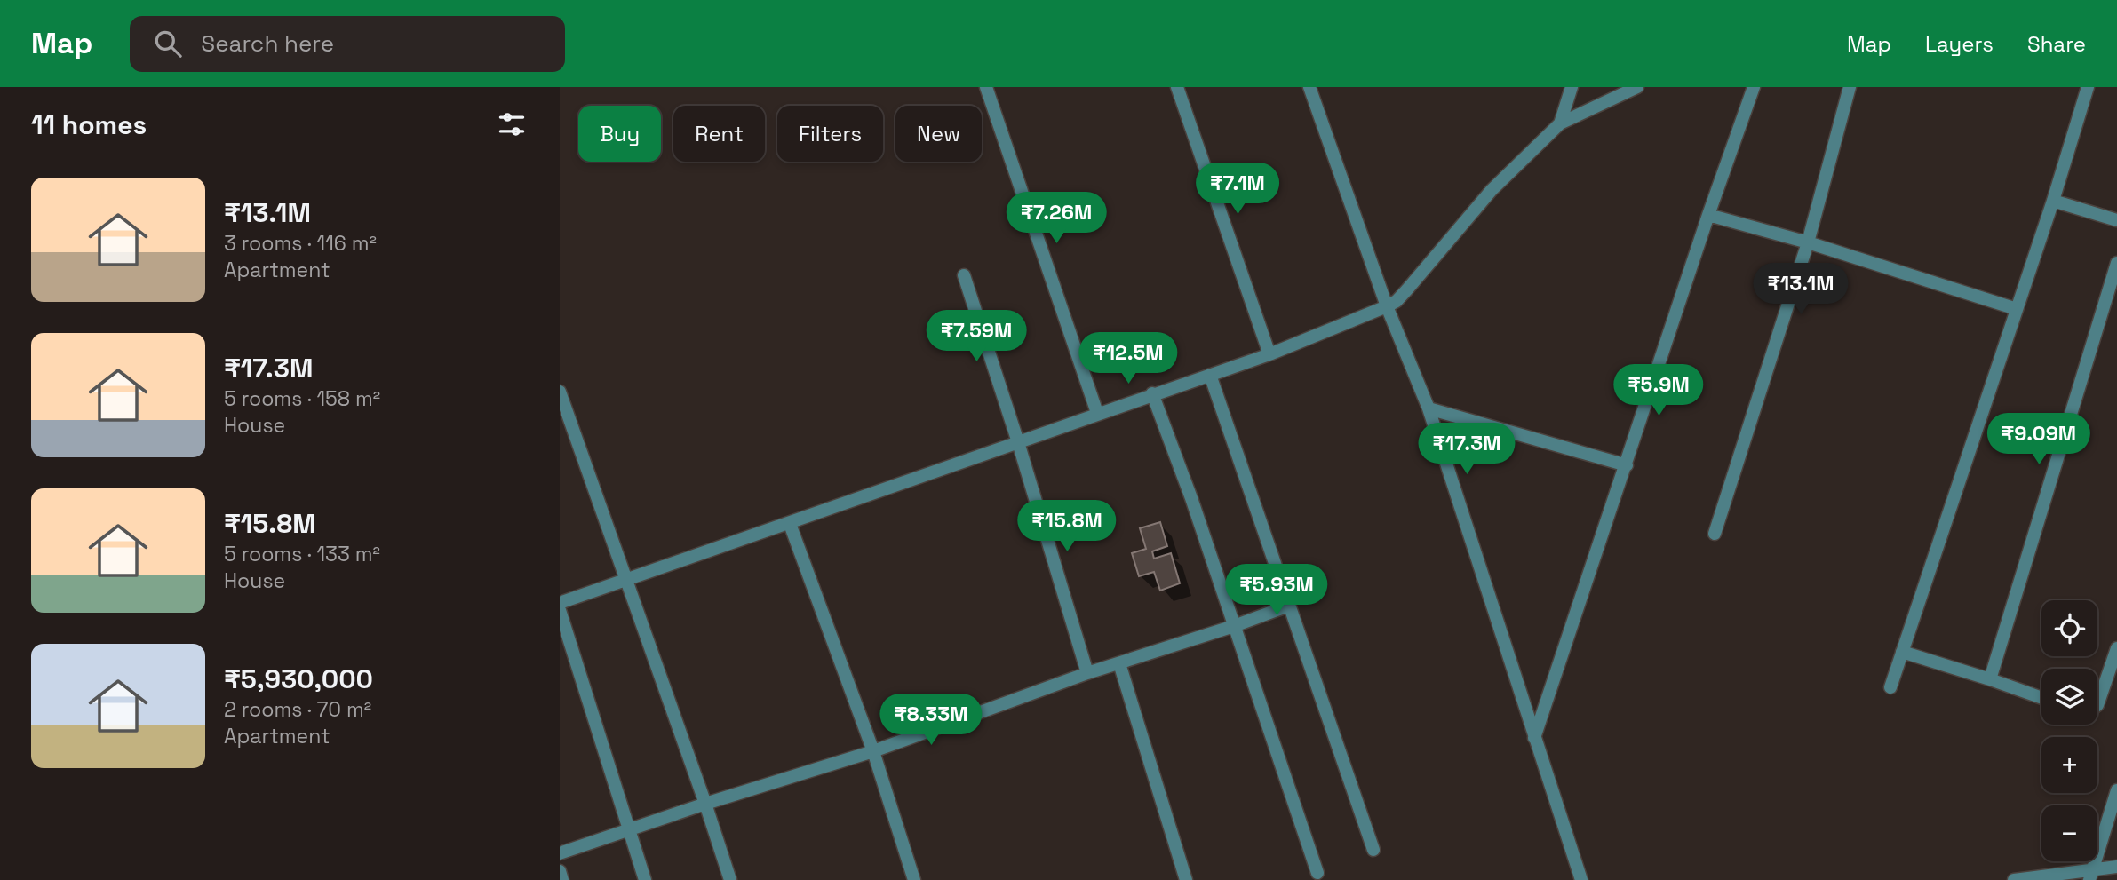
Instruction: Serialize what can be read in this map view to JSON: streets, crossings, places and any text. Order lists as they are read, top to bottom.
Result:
{
  "page": {
    "header": "Map",
    "search": "Search here",
    "nav": ["Map", "Layers", "Share"],
    "heading": "11 homes",
    "chip": [
      "Buy",
      "Rent",
      "Filters",
      "New"
    ],
    "list": [
      {
        "name": "₹13.1M",
        "note": "3 rooms · 116 m² · Apartment"
      },
      {
        "name": "₹17.3M",
        "note": "5 rooms · 158 m² · House"
      },
      {
        "name": "₹15.8M",
        "note": "5 rooms · 133 m² · House"
      },
      {
        "name": "₹5,930,000",
        "note": "2 rooms · 70 m² · Apartment"
      }
    ],
    "price": [
      "₹7.1M",
      "₹7.26M",
      "₹13.1M",
      "₹7.59M",
      "₹12.5M",
      "₹5.9M",
      "₹9.09M",
      "₹17.3M",
      "₹15.8M",
      "₹5.93M",
      "₹8.33M"
    ],
    "map_buttons": ["+", "−"]
  }
}
